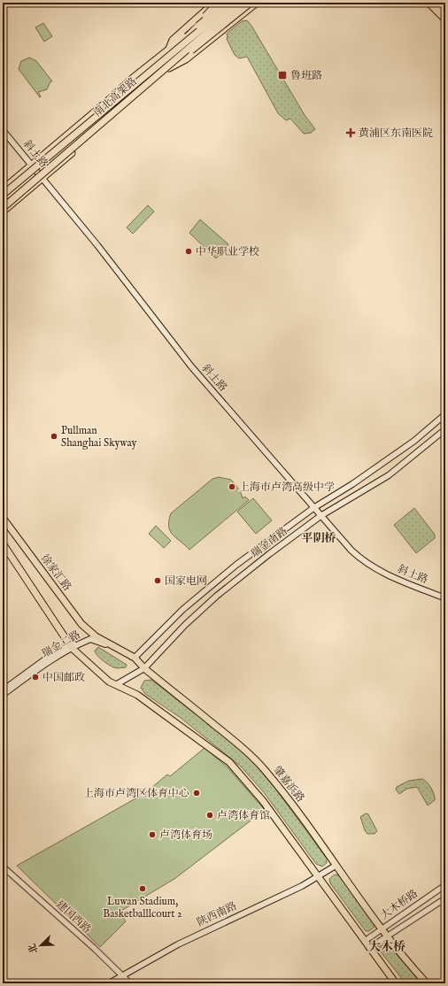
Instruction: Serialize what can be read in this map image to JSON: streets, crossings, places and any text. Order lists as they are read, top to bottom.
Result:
{
  "streets": {
    "main road": [
      "南北高架路",
      "斜土路",
      "瑞金南路",
      "徐家汇路",
      "瑞金二路",
      "肇嘉浜路",
      "陕西南路"
    ],
    "street": ["大木桥路", "建国西路"]
  },
  "crossings": [
    ["斜土路", "瑞金南路"],
    ["瑞金南路", "瑞金二路"],
    ["瑞金南路", "肇嘉浜路"],
    ["徐家汇路", "肇嘉浜路"],
    ["瑞金二路", "肇嘉浜路"],
    ["肇嘉浜路", "大木桥路"],
    ["肇嘉浜路", "陕西南路"],
    ["陕西南路", "建国西路"]
  ],
  "districts": ["平阴桥", "大木桥"],
  "places": {
    "transit": ["鲁班路"],
    "health": ["黄浦区东南医院"],
    "other": [
      "中华职业学校",
      "Pullman Shanghai Skyway",
      "上海市卢湾高级中学",
      "国家电网",
      "中国邮政",
      "上海市卢湾区体育中心",
      "卢湾体育馆",
      "卢湾体育场",
      "Luwan Stadium, Basketballlcourt 2"
    ]
  },
  "north": "bottom left"
}
